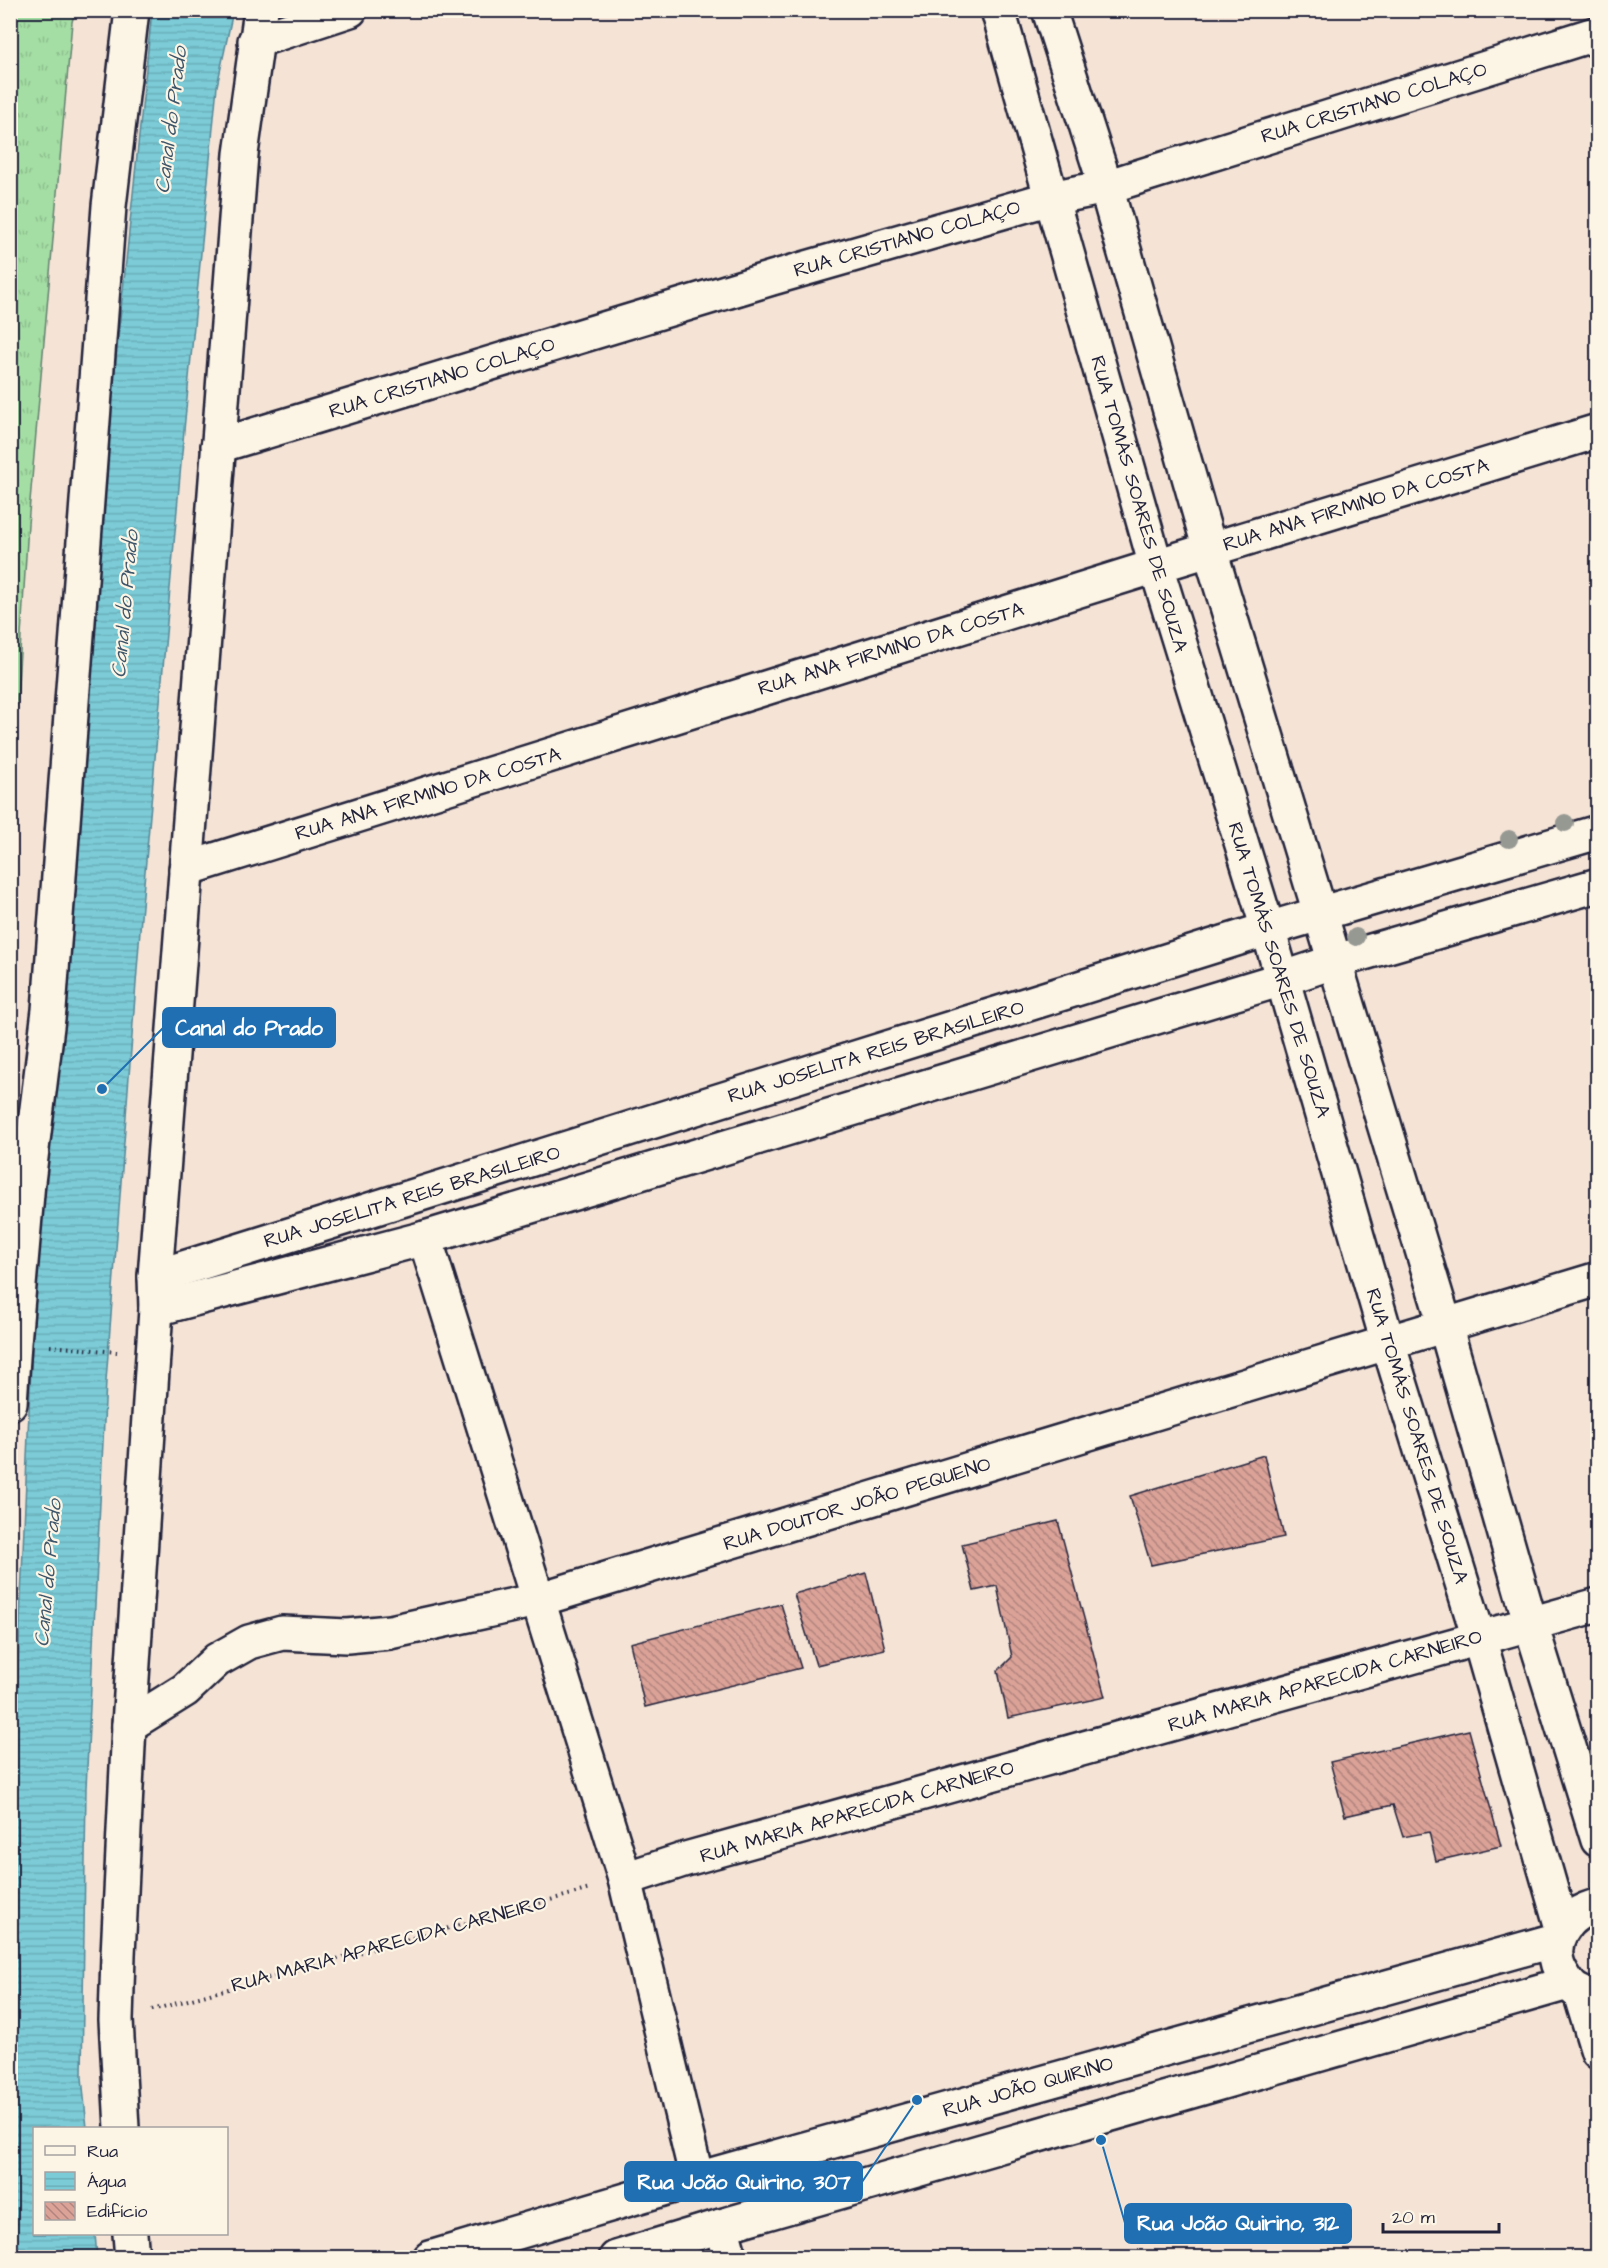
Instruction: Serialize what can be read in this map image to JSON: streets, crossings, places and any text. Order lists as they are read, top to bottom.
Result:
{
  "streets": {
    "street": [
      "RUA CRISTIANO COLAÇO",
      "RUA TOMÁS SOARES DE SOUZA",
      "RUA ANA FIRMINO DA COSTA",
      "RUA JOSELITA REIS BRASILEIRO",
      "RUA DOUTOR JOÃO PEQUENO",
      "RUA MARIA APARECIDA CARNEIRO",
      "RUA JOÃO QUIRINO"
    ]
  },
  "crossings": [
    ["RUA CRISTIANO COLAÇO", "RUA TOMÁS SOARES DE SOUZA"],
    ["RUA TOMÁS SOARES DE SOUZA", "RUA ANA FIRMINO DA COSTA"],
    ["RUA TOMÁS SOARES DE SOUZA", "RUA JOSELITA REIS BRASILEIRO"],
    ["RUA TOMÁS SOARES DE SOUZA", "RUA DOUTOR JOÃO PEQUENO"],
    ["RUA TOMÁS SOARES DE SOUZA", "RUA MARIA APARECIDA CARNEIRO"],
    ["RUA TOMÁS SOARES DE SOUZA", "RUA JOÃO QUIRINO"]
  ],
  "water": ["Canal do Prado"],
  "places": ["Canal do Prado", "Rua João Quirino, 307", "Rua João Quirino, 312"],
  "legend": ["Rua", "Água", "Edifício"],
  "scale_bar": "20 m"
}
